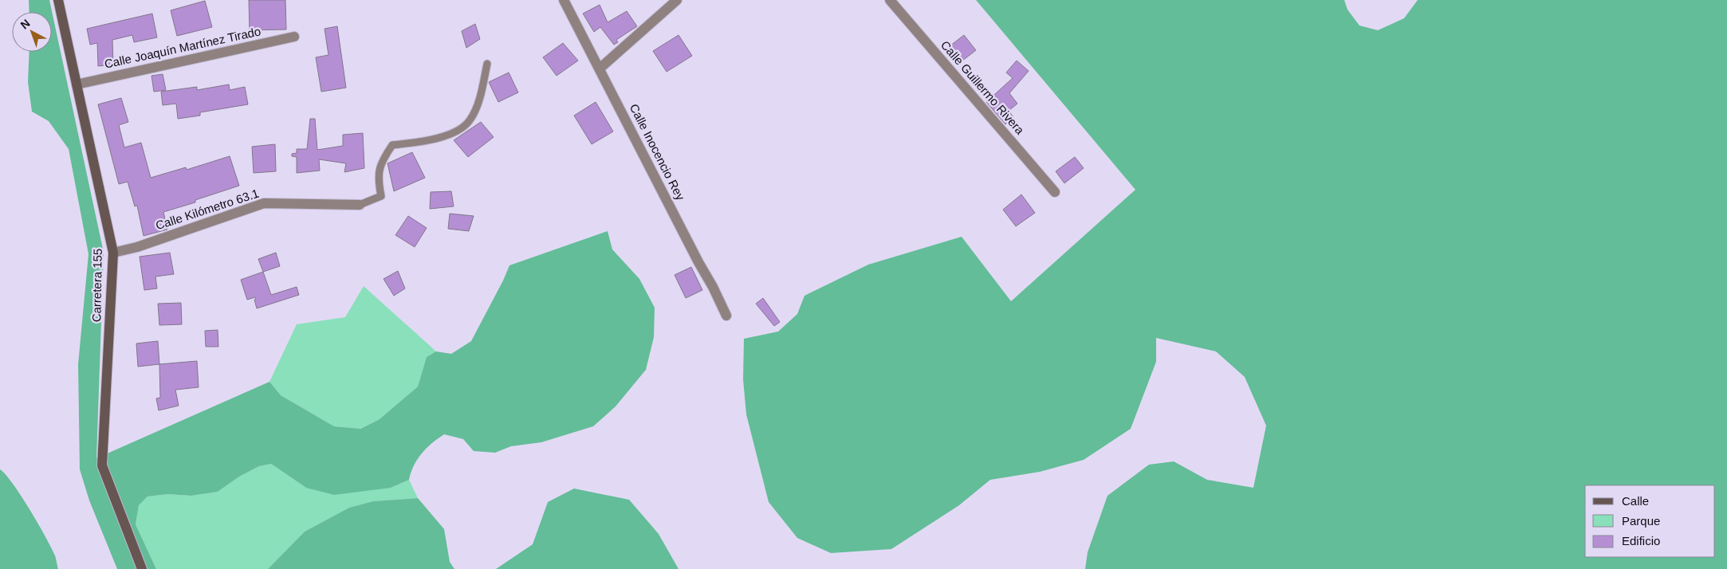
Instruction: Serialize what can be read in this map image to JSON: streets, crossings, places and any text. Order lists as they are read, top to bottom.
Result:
{
  "streets": {
    "street": [
      "Calle Joaquín Martínez Tirado",
      "Calle Guillermo Rivera",
      "Calle Inocencio Rey",
      "Calle Kilómetro 63.1",
      "Carretera 155"
    ]
  },
  "crossings": [
    ["Calle Joaquín Martínez Tirado", "Carretera 155"],
    ["Calle Kilómetro 63.1", "Carretera 155"]
  ],
  "legend": ["Calle", "Parque", "Edificio"],
  "north": "top left"
}
